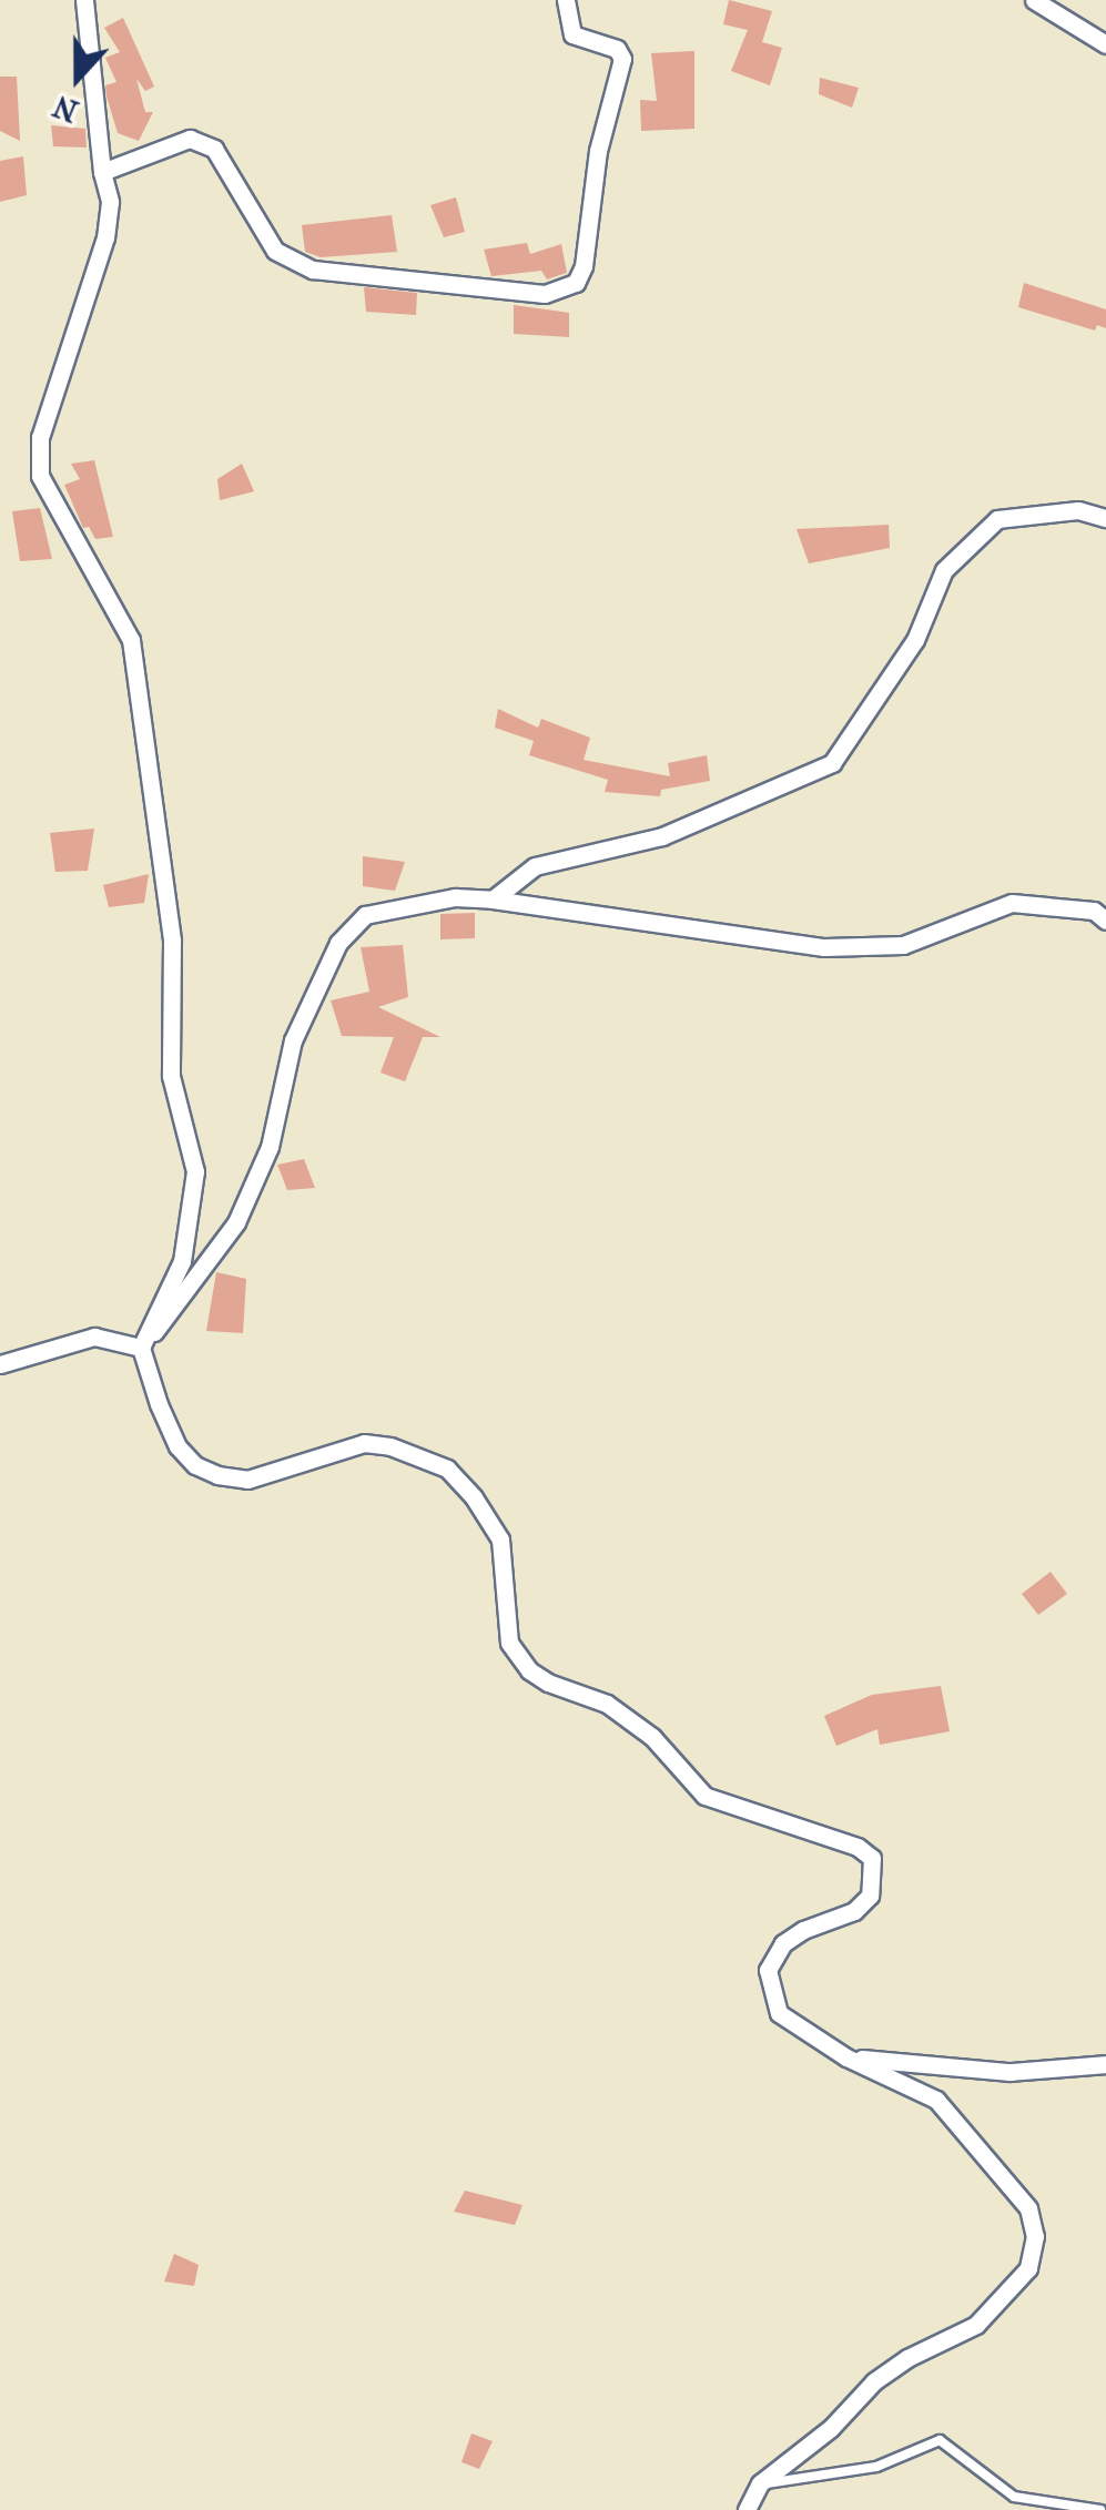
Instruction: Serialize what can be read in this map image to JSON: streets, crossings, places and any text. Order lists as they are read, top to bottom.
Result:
{
  "north": "bottom"
}
